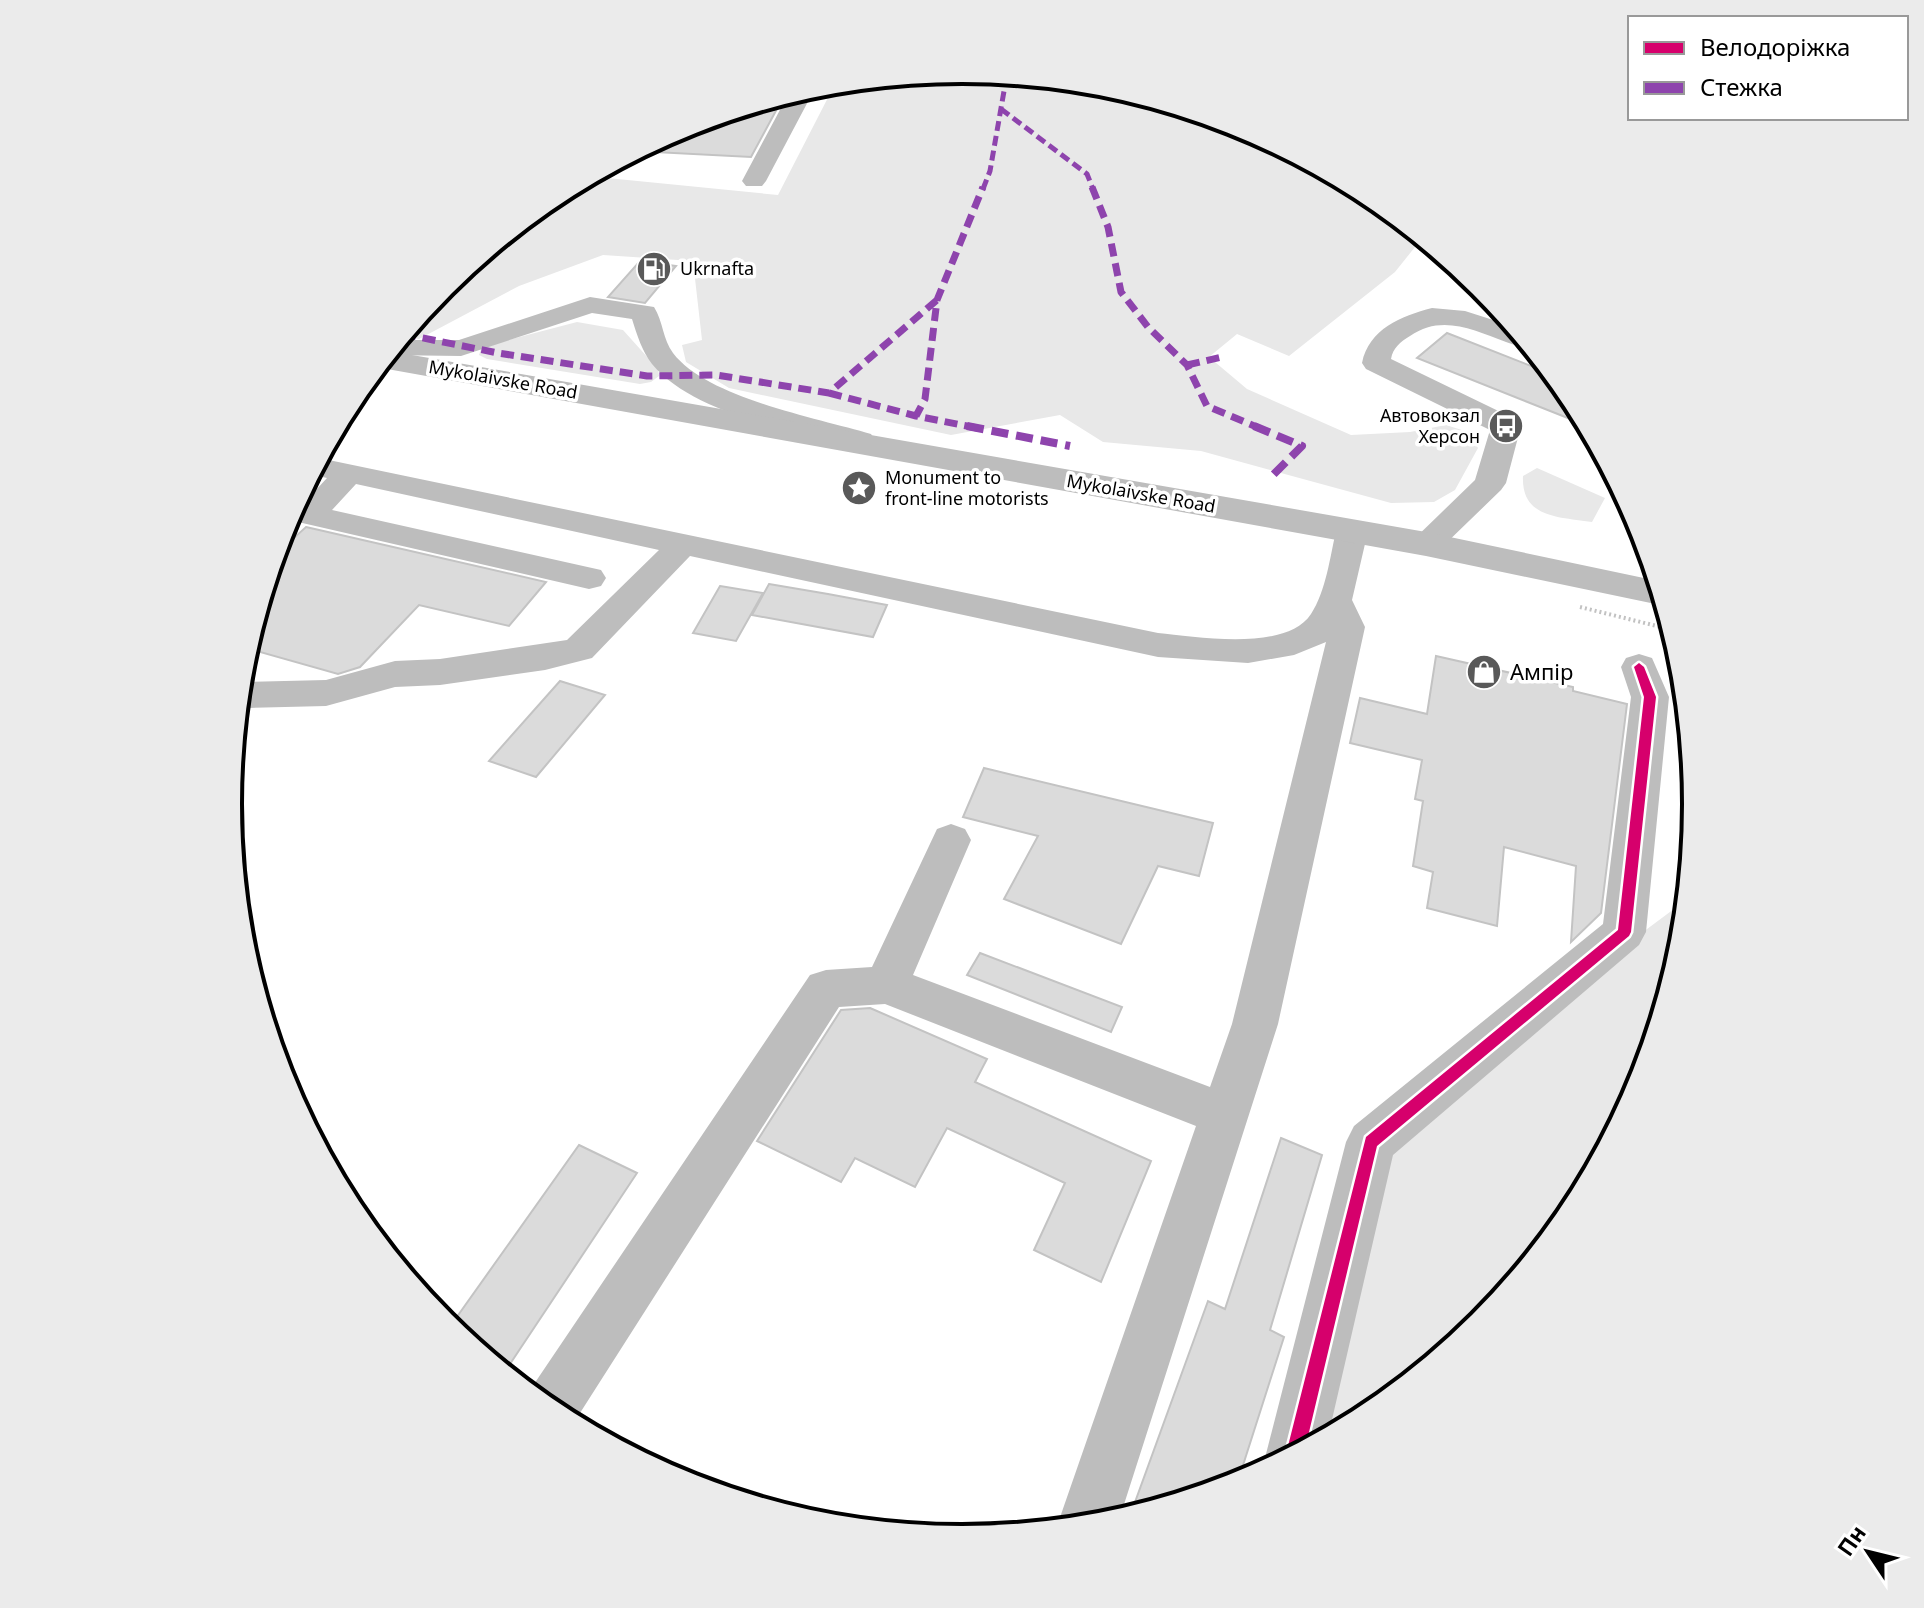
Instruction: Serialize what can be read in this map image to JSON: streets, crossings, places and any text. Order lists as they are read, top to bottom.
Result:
{
  "streets": {
    "main road": ["Mykolaivske Road"]
  },
  "places": {
    "fuel station": ["Ukrnafta"],
    "bus stop": ["Автовокзал Херсон"],
    "place": ["Monument to front-line motorists"],
    "shop": ["Ампір"]
  },
  "legend": ["Велодоріжка", "Стежка"],
  "north": "top left"
}
